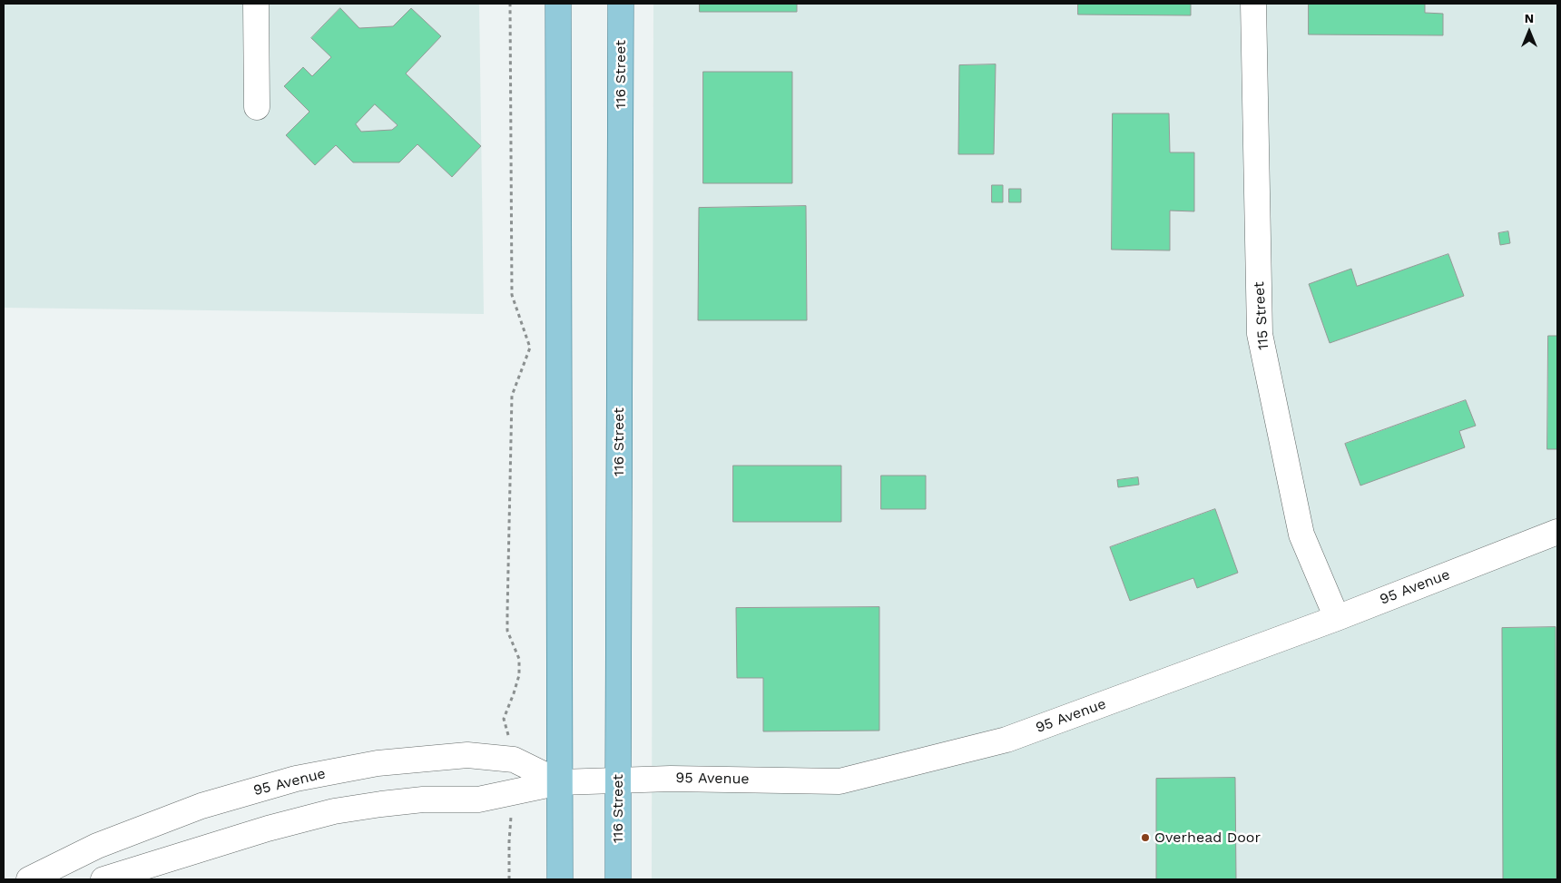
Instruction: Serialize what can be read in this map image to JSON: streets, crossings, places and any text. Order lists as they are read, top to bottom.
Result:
{
  "streets": {
    "main road": ["116 Street"],
    "street": ["115 Street", "95 Avenue"]
  },
  "crossings": [
    ["116 Street", "95 Avenue"],
    ["115 Street", "95 Avenue"]
  ],
  "places": ["Overhead Door"],
  "north": "top"
}
